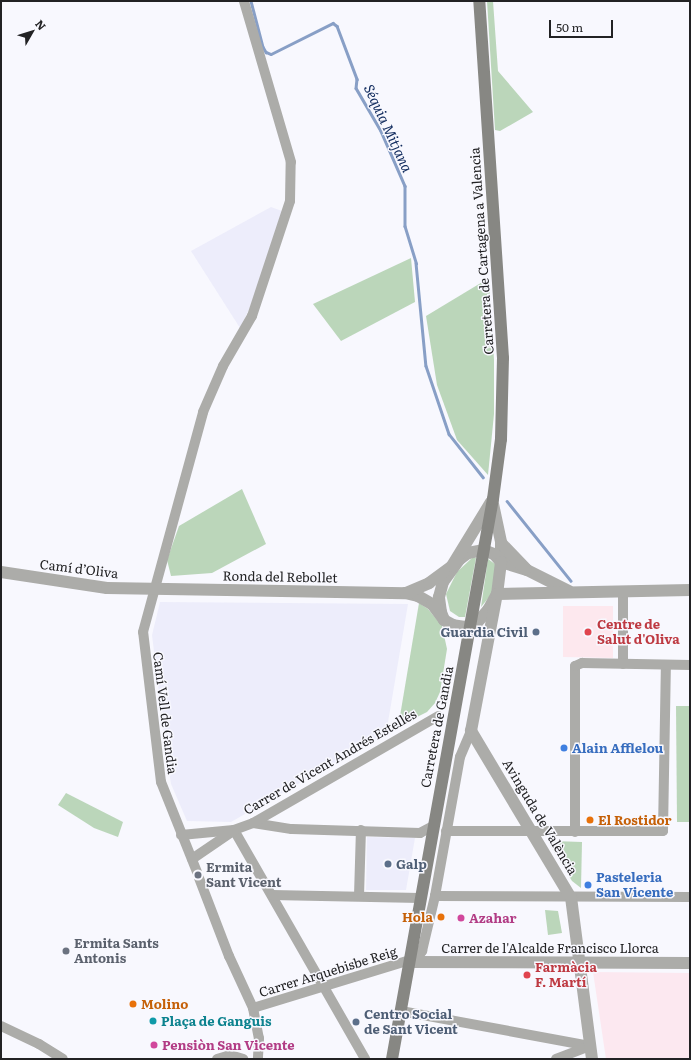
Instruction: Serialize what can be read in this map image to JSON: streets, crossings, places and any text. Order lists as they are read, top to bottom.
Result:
{
  "streets": {
    "main road": ["Carretera de Cartagena a Valencia", "Carretera de Gandia"],
    "street": [
      "Camí d’Oliva",
      "Ronda del Rebollet",
      "Camí Vell de Gandia",
      "Carrer de Vicent Andrés Estellés",
      "Avinguda de València",
      "Carrer de l'Alcalde Francisco Llorca",
      "Carrer Arquebisbe Reig"
    ]
  },
  "crossings": [
    ["Carretera de Cartagena a Valencia", "Carretera de Gandia"],
    ["Camí d’Oliva", "Ronda del Rebollet"],
    ["Camí d’Oliva", "Camí Vell de Gandia"],
    ["Ronda del Rebollet", "Camí Vell de Gandia"],
    ["Ronda del Rebollet", "Carretera de Gandia"],
    ["Camí Vell de Gandia", "Carrer de Vicent Andrés Estellés"],
    ["Camí Vell de Gandia", "Carrer Arquebisbe Reig"],
    ["Carretera de Gandia", "Avinguda de València"],
    ["Carretera de Gandia", "Carrer de l'Alcalde Francisco Llorca"],
    ["Carretera de Gandia", "Carrer Arquebisbe Reig"],
    ["Avinguda de València", "Carrer de l'Alcalde Francisco Llorca"],
    ["Carrer de l'Alcalde Francisco Llorca", "Carrer Arquebisbe Reig"]
  ],
  "water": ["Séquia Mitjana"],
  "places": [
    "Guardia Civil",
    "Centre de Salut d'Oliva",
    "Alain Afflelou",
    "El Rostidor",
    "Galp",
    "Ermita Sant Vicent",
    "Pasteleria San Vicente",
    "Hola",
    "Azahar",
    "Ermita Sants Antonis",
    "Farmàcia F. Martí",
    "Molino",
    "Plaça de Ganguis",
    "Centro Social de Sant Vicent",
    "Pensiòn San Vicente"
  ],
  "scale_bar": "50 m",
  "north": "top right"
}
